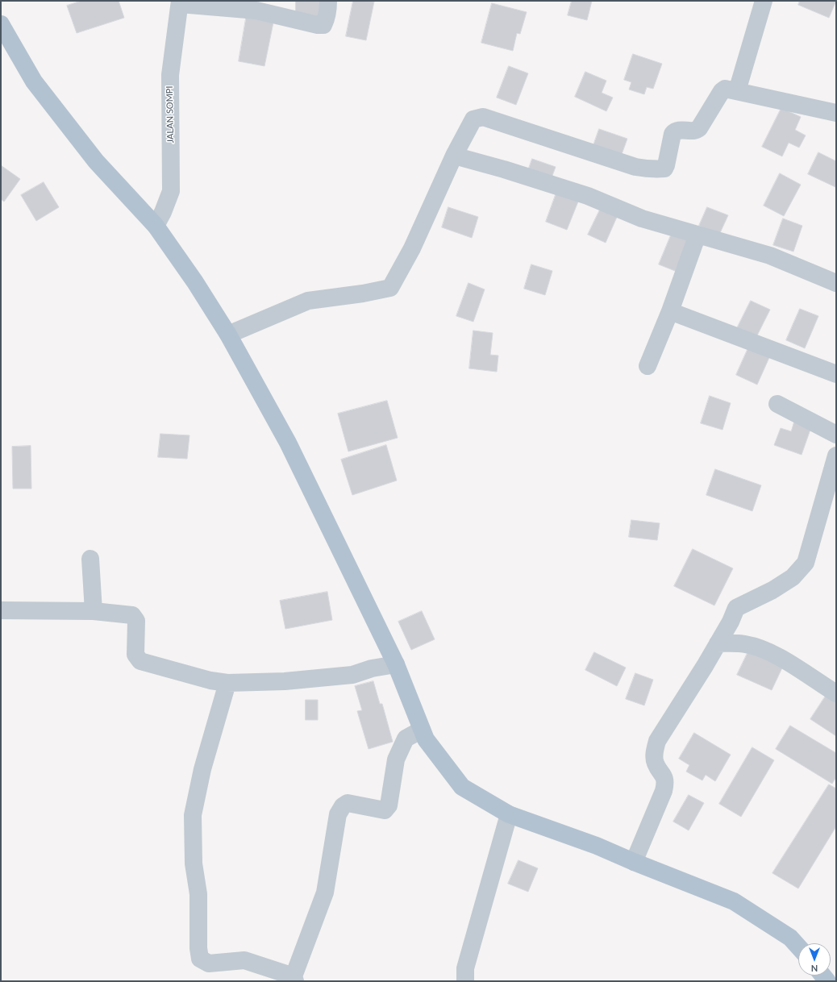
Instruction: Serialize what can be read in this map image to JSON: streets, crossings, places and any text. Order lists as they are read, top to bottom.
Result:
{
  "streets": {
    "street": ["JALAN SOMPI"]
  },
  "north": "bottom"
}
